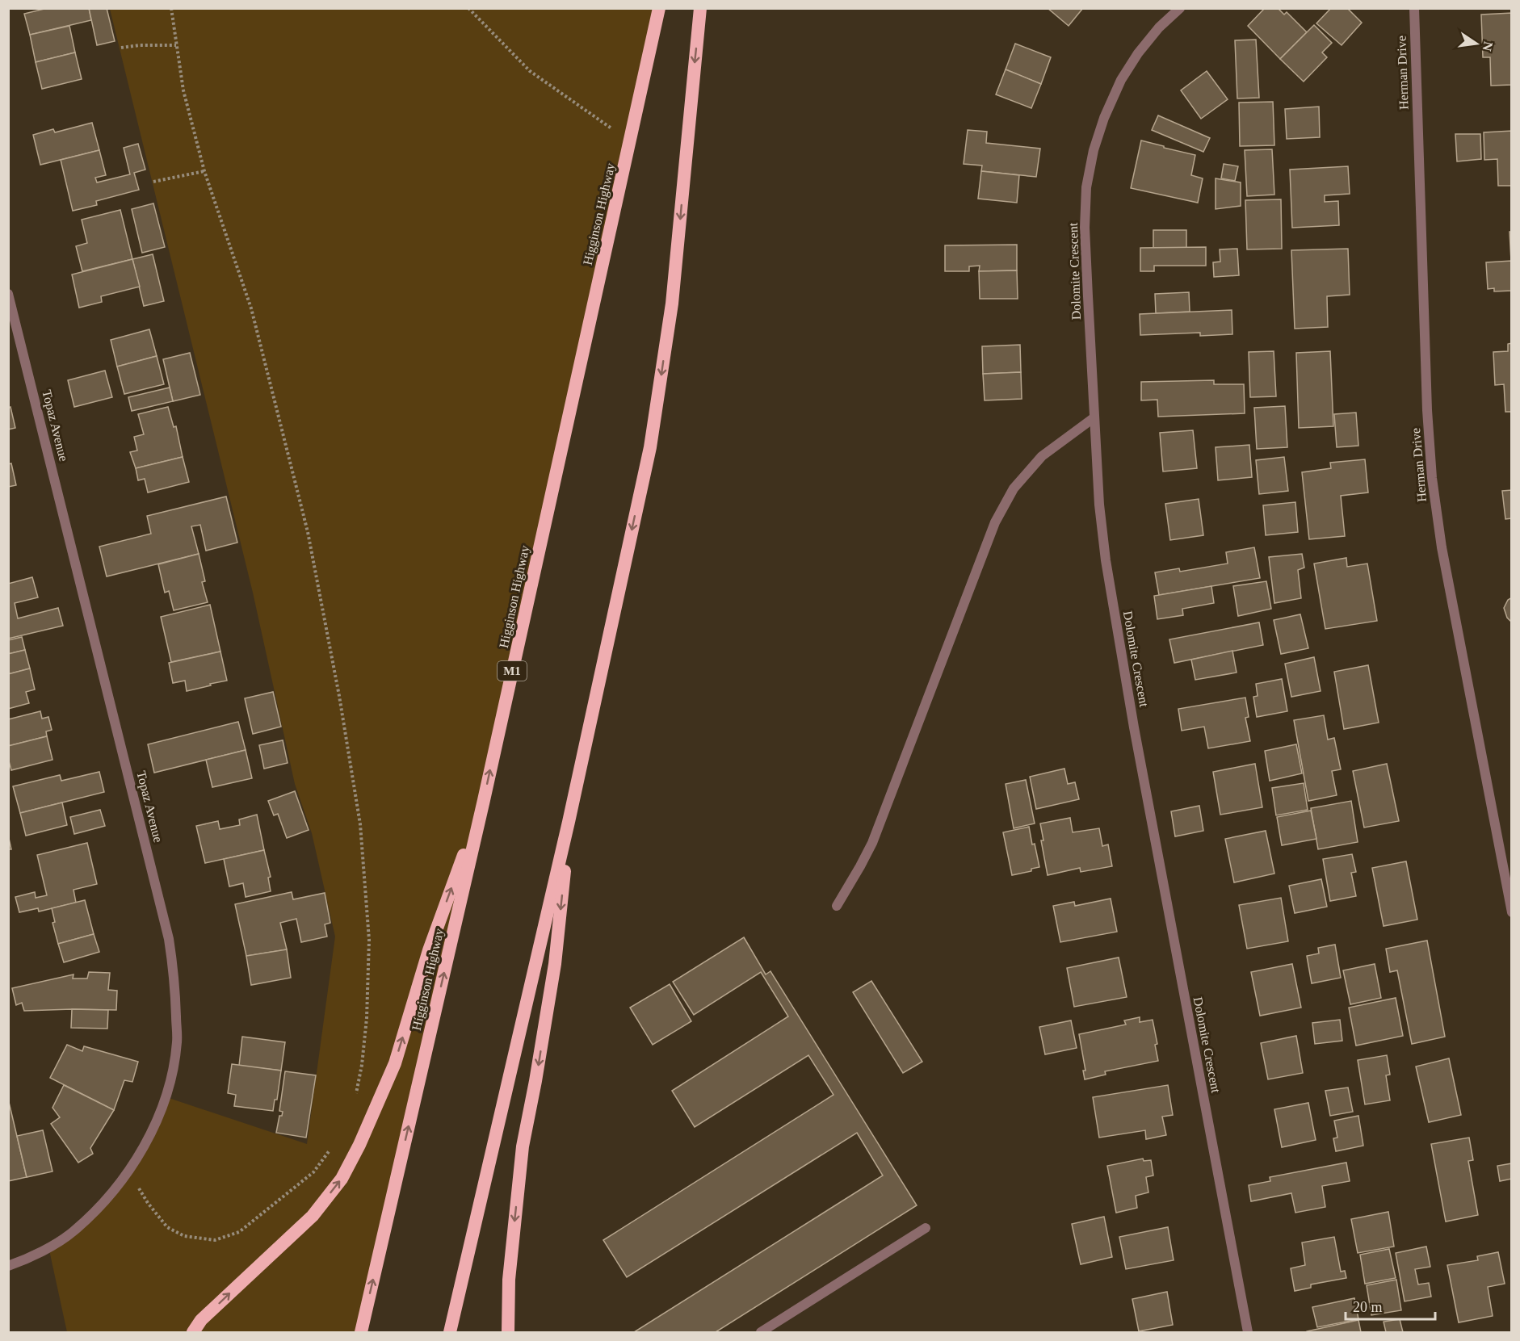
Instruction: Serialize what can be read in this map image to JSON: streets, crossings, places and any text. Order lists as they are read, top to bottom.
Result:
{
  "streets": {
    "highway": ["Higginson Highway", "M1"],
    "street": ["Herman Drive", "Dolomite Crescent", "Topaz Avenue"]
  },
  "scale_bar": "20 m",
  "north": "right"
}
